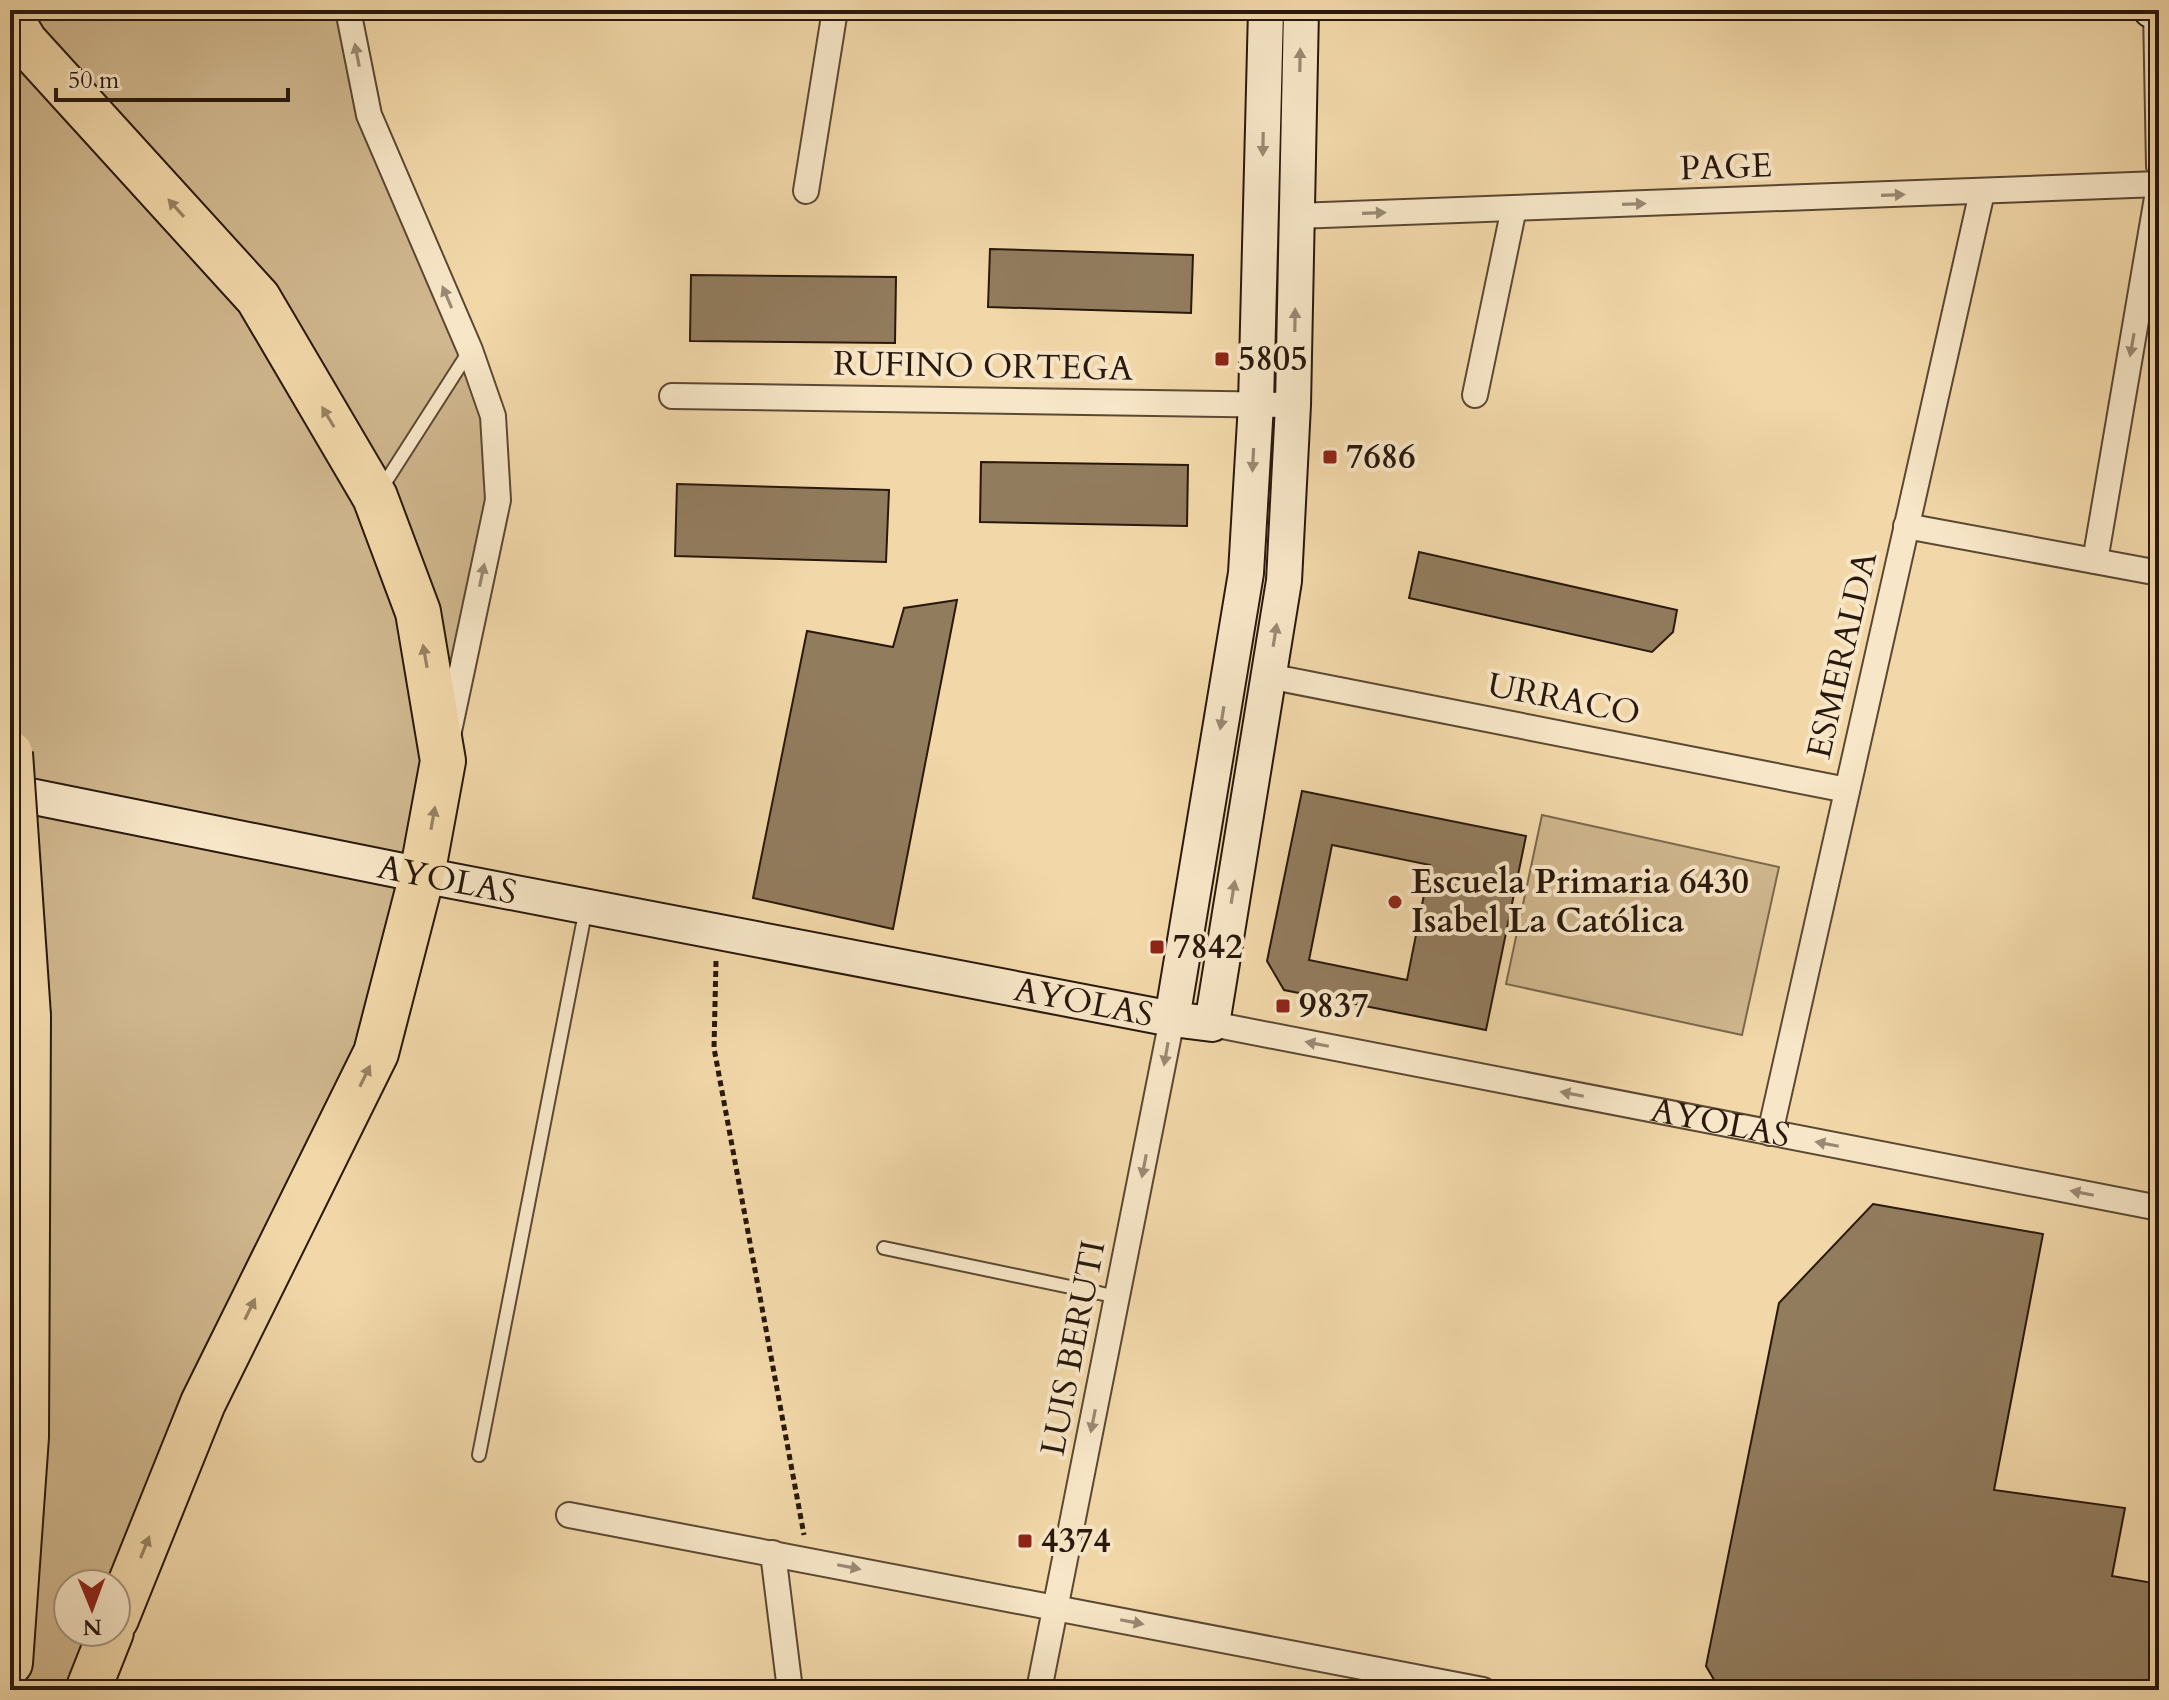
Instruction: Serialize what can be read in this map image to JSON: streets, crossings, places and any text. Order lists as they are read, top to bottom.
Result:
{
  "streets": {
    "street": [
      "PAGE",
      "RUFINO ORTEGA",
      "ESMERALDA",
      "URRACO",
      "AYOLAS",
      "LUIS BERUTI"
    ]
  },
  "crossings": [
    ["PAGE", "ESMERALDA"],
    ["ESMERALDA", "URRACO"],
    ["ESMERALDA", "AYOLAS"],
    ["AYOLAS", "LUIS BERUTI"]
  ],
  "one_way": ["PAGE", "AYOLAS", "LUIS BERUTI"],
  "places": {
    "transit": [
      "5805",
      "7686",
      "7842",
      "9837",
      "4374"
    ],
    "other": ["Escuela Primaria 6430 Isabel La Católica"]
  },
  "scale_bar": "50 m",
  "north": "bottom"
}
